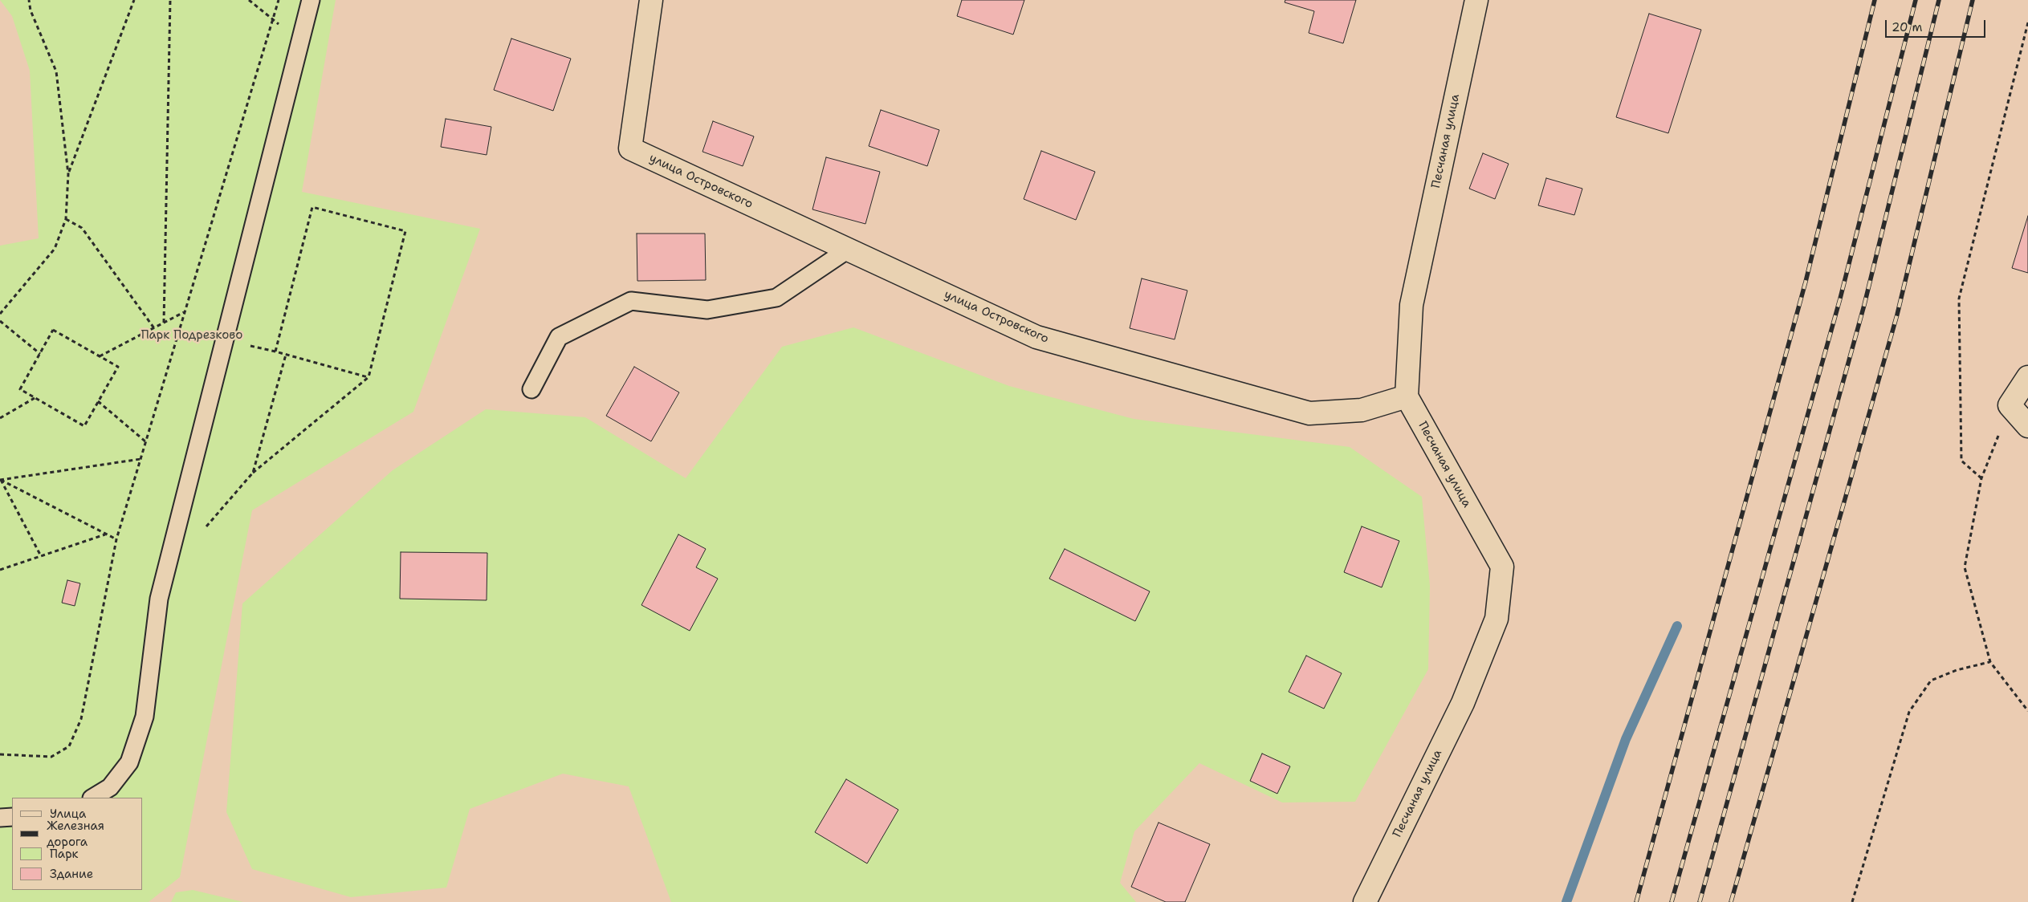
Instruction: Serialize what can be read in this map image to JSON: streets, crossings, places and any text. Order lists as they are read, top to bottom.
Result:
{
  "streets": {
    "street": ["Песчаная улица", "улица Островского"]
  },
  "crossings": [
    ["Песчаная улица", "улица Островского"]
  ],
  "parks": ["Парк Подрезково"],
  "legend": [
    "Улица",
    "Железная дорога",
    "Парк",
    "Здание"
  ],
  "scale_bar": "20 m"
}
